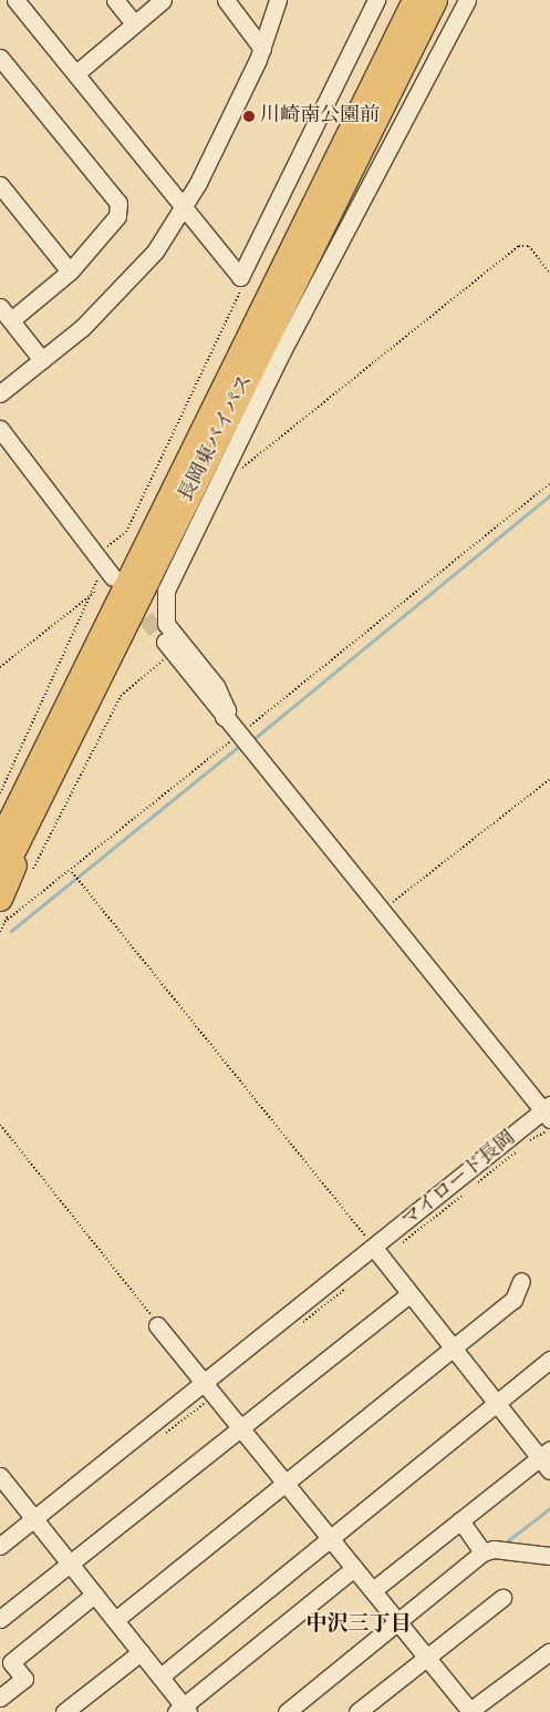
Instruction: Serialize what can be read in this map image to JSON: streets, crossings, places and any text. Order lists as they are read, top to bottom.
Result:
{
  "streets": {
    "highway": ["長岡東バイパス"],
    "path": ["マイロード長岡"]
  },
  "districts": ["中沢三丁目"],
  "places": ["川崎南公園前"]
}
